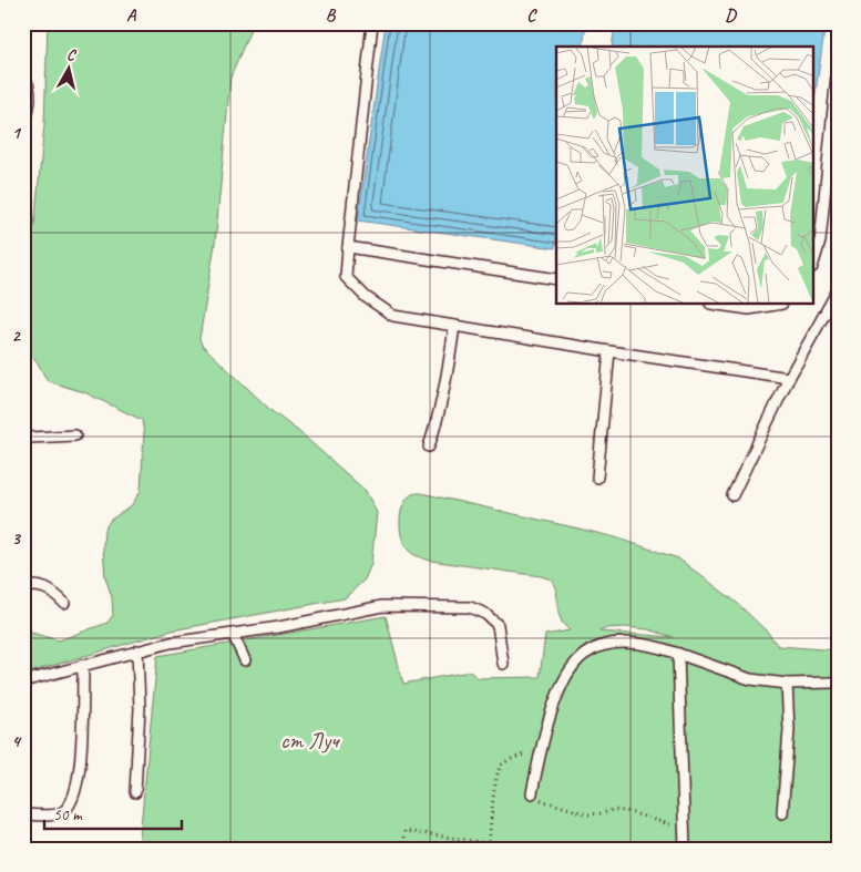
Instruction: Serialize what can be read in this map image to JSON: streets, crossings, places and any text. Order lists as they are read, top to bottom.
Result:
{
  "parks": ["ст Луч"],
  "scale_bar": "50 m",
  "north": "top",
  "grid": {
    "columns": [
      "A",
      "B",
      "C",
      "D"
    ],
    "rows": [
      "1",
      "2",
      "3",
      "4"
    ]
  }
}
